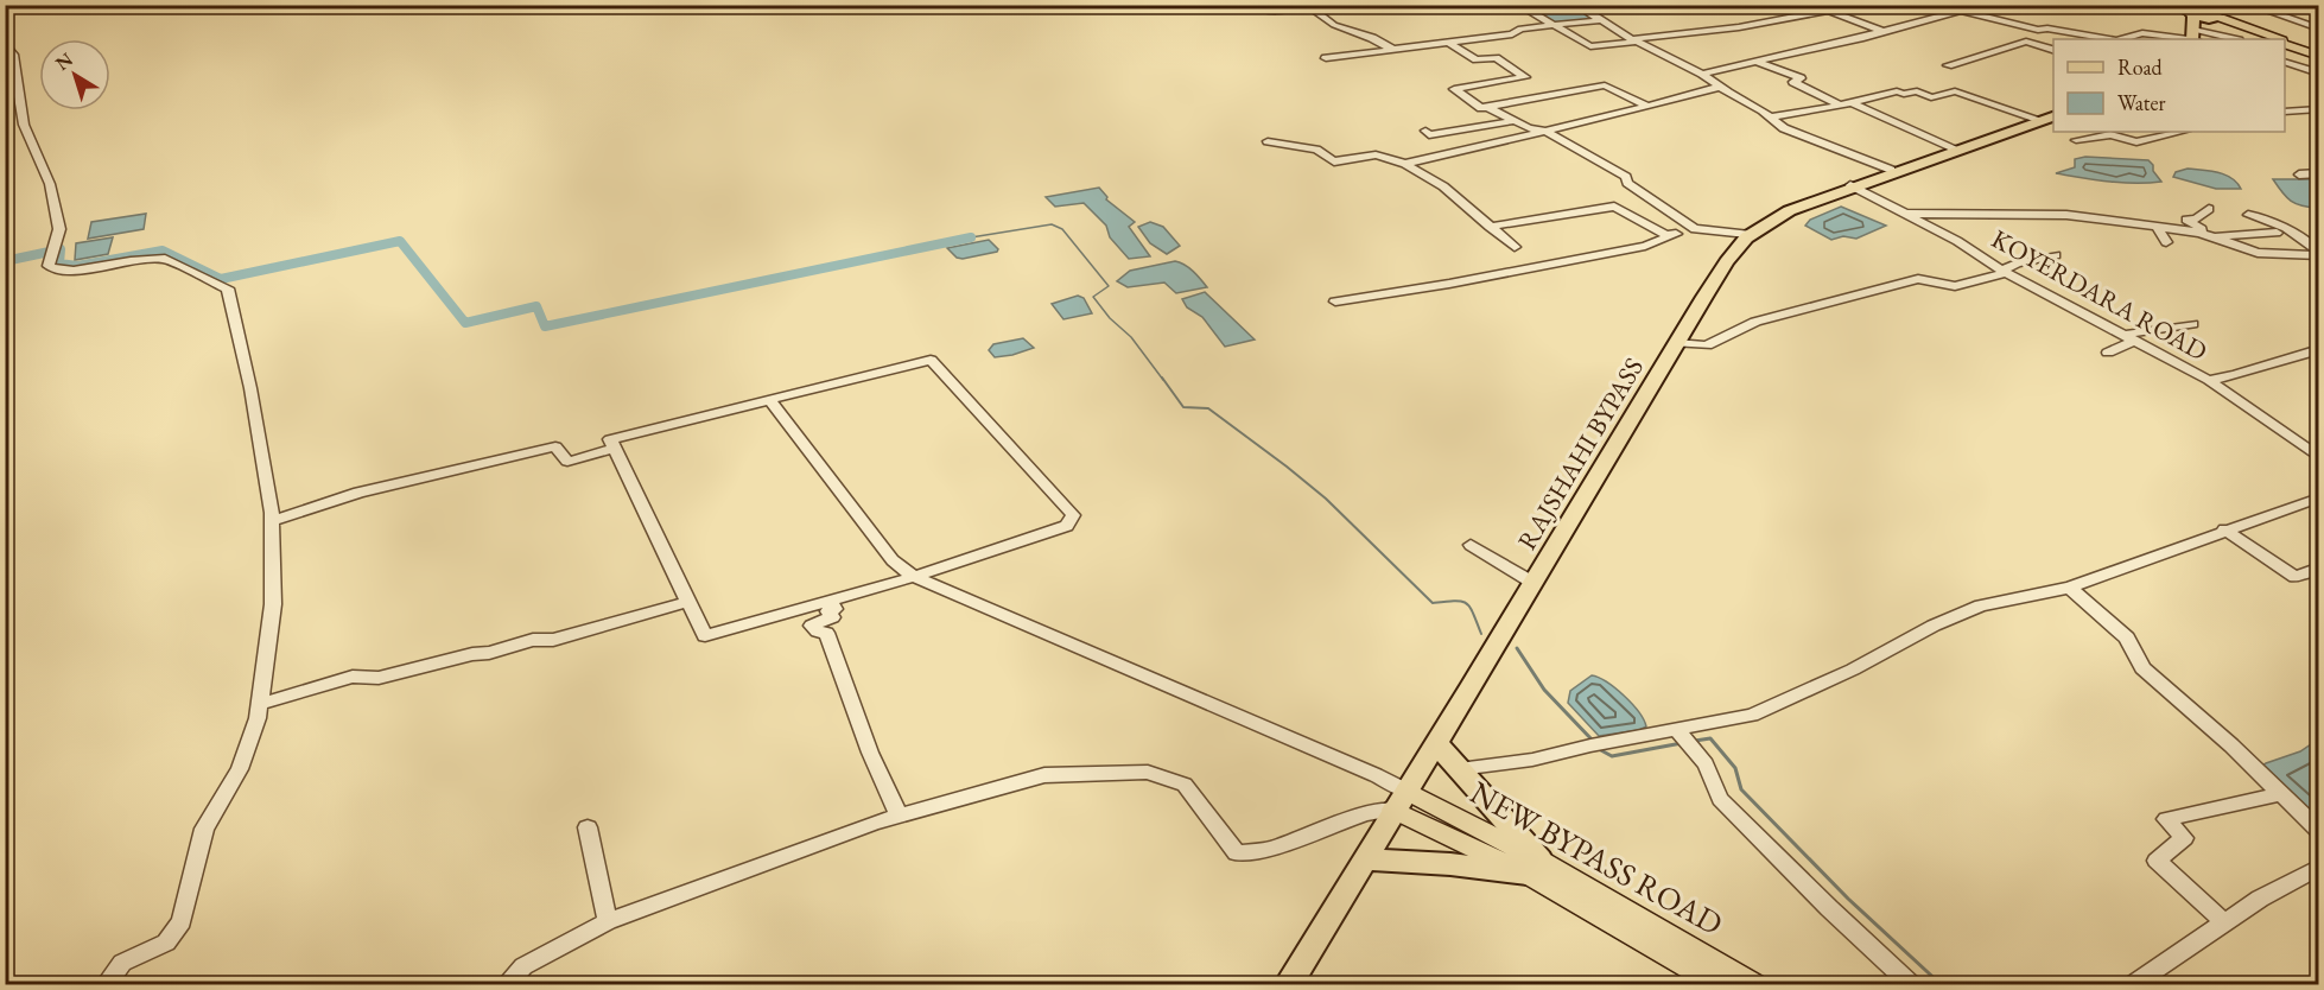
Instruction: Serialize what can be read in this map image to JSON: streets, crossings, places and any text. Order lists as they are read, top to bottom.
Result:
{
  "streets": {
    "highway": ["RAJSHAHI BYPASS"],
    "main road": ["NEW BYPASS ROAD"],
    "street": ["KOYERDARA ROAD"]
  },
  "crossings": [
    ["KOYERDARA ROAD", "RAJSHAHI BYPASS"]
  ],
  "legend": ["Road", "Water"],
  "north": "top left"
}
